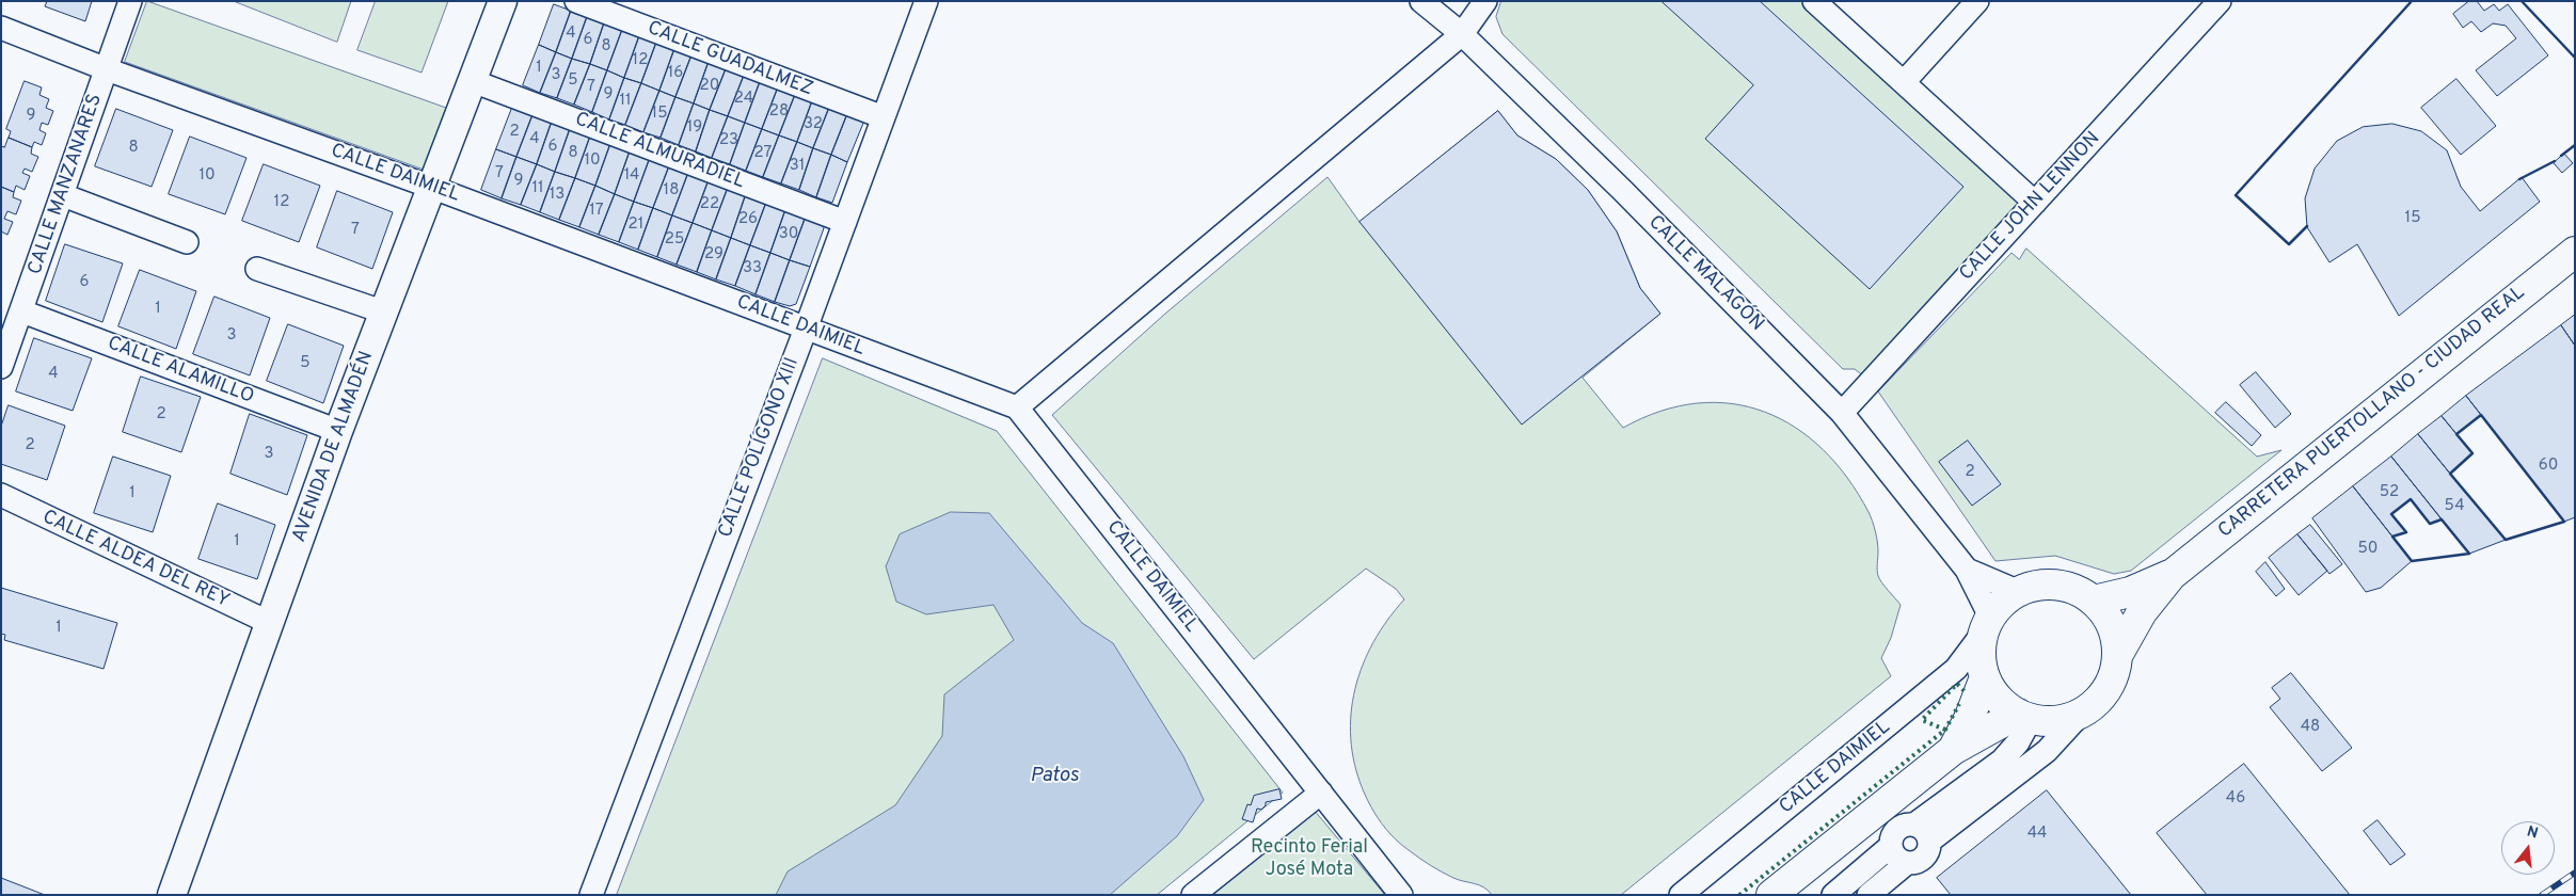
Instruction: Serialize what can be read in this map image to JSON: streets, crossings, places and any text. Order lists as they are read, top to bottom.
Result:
{
  "streets": {
    "highway": ["CARRETERA PUERTOLLANO - CIUDAD REAL"],
    "main road": ["AVENIDA DE ALMADÉN"],
    "street": [
      "CALLE GUADALMEZ",
      "CALLE ALMURADIEL",
      "CALLE DAIMIEL",
      "CALLE MANZANARES",
      "CALLE JOHN LENNON",
      "CALLE MALAGÓN",
      "CALLE ALAMILLO",
      "CALLE POLÍGONO XIII",
      "CALLE ALDEA DEL REY"
    ]
  },
  "crossings": [
    ["CALLE GUADALMEZ", "CALLE POLÍGONO XIII"],
    ["CALLE ALMURADIEL", "AVENIDA DE ALMADÉN"],
    ["CALLE ALMURADIEL", "CALLE POLÍGONO XIII"],
    ["CALLE DAIMIEL", "CALLE MANZANARES"],
    ["CALLE DAIMIEL", "CALLE MALAGÓN"],
    ["CALLE DAIMIEL", "CARRETERA PUERTOLLANO - CIUDAD REAL"],
    ["CALLE DAIMIEL", "AVENIDA DE ALMADÉN"],
    ["CALLE DAIMIEL", "CALLE POLÍGONO XIII"],
    ["CALLE MANZANARES", "CALLE ALAMILLO"],
    ["CALLE JOHN LENNON", "CALLE MALAGÓN"],
    ["CALLE MALAGÓN", "CARRETERA PUERTOLLANO - CIUDAD REAL"],
    ["CALLE ALAMILLO", "AVENIDA DE ALMADÉN"],
    ["AVENIDA DE ALMADÉN", "CALLE ALDEA DEL REY"]
  ],
  "water": ["Patos"],
  "parks": ["Recinto Ferial José Mota"],
  "house_numbers": [
    "4",
    "6",
    "8",
    "12",
    "1",
    "16",
    "3",
    "5",
    "20",
    "7",
    "9",
    "24",
    "11",
    "28",
    "15",
    "9",
    "32",
    "19",
    "2",
    "4",
    "23",
    "6",
    "8",
    "8",
    "27",
    "10",
    "31",
    "7",
    "10",
    "14",
    "9",
    "11",
    "18",
    "13",
    "12",
    "22",
    "17",
    "15",
    "26",
    "21",
    "7",
    "30",
    "25",
    "29",
    "33",
    "6",
    "1",
    "3",
    "5",
    "4",
    "2",
    "2",
    "3",
    "60",
    "2",
    "52",
    "1",
    "54",
    "1",
    "50",
    "1",
    "48",
    "46",
    "44"
  ],
  "north": "top"
}
